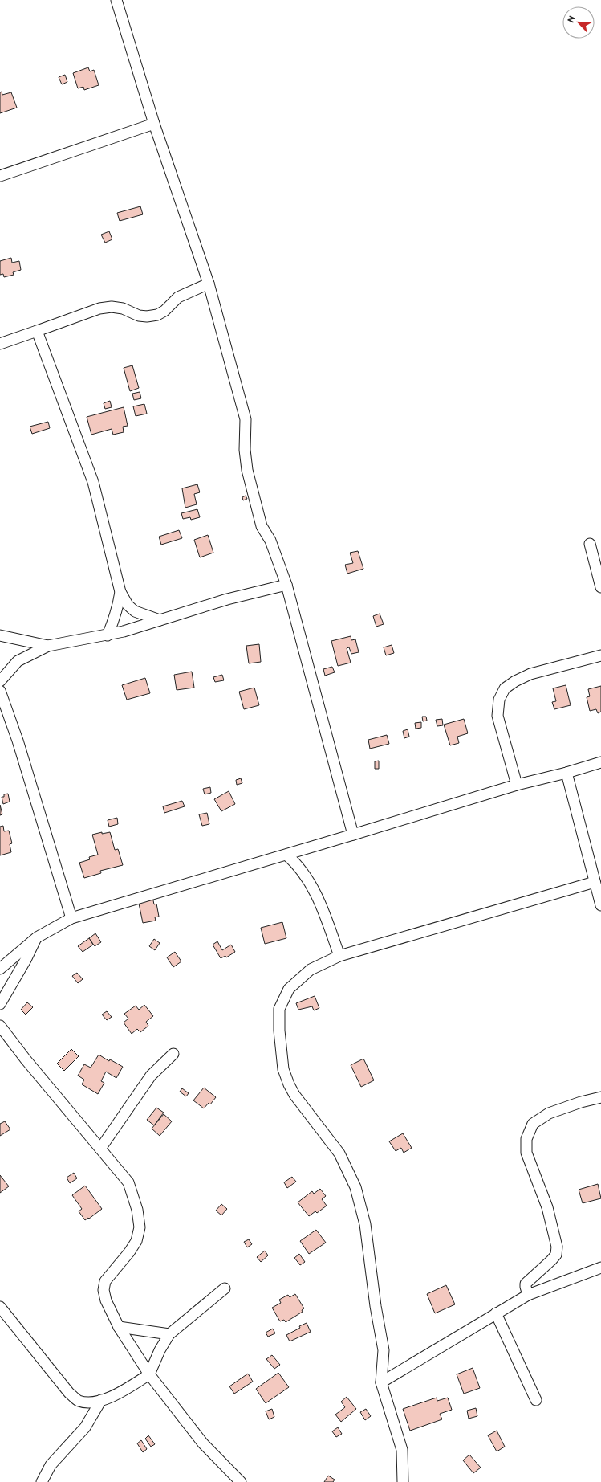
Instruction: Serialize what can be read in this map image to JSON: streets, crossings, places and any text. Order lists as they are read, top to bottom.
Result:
{
  "north": "top left"
}
